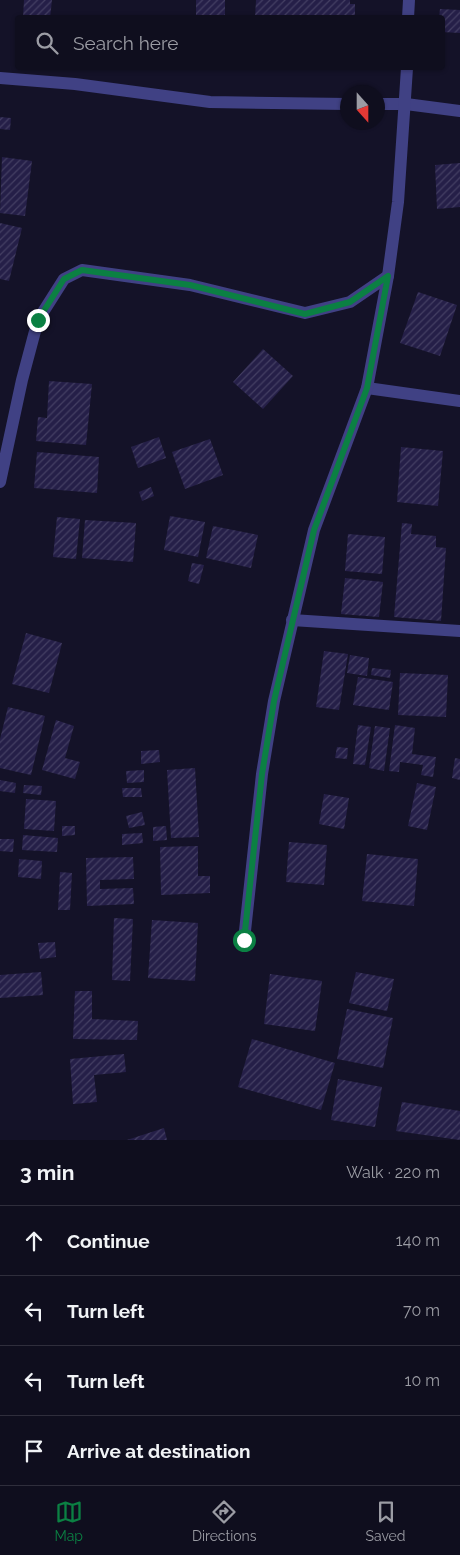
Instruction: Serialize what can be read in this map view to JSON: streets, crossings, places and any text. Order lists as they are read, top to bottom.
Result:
{
  "north": "bottom",
  "page": {
    "search": "Search here",
    "heading": ["3 min", "Walk · 220 m"],
    "list": [
      ["Continue", "140 m"],
      ["Turn left", "70 m"],
      ["Turn left", "10 m"],
      "Arrive at destination"
    ],
    "nav": ["Map", "Directions", "Saved"]
  }
}
